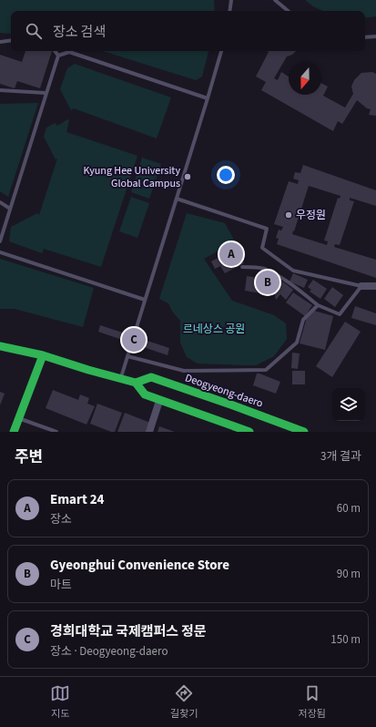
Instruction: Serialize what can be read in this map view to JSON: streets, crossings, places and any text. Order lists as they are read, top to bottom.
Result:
{
  "streets": {
    "main road": ["Deogyeong-daero"]
  },
  "parks": ["르네상스 공원"],
  "places": ["Kyung Hee University Global Campus", "우정원"],
  "north": "bottom",
  "page": {
    "search": "장소 검색",
    "pins": ["A", "B", "C"],
    "heading": ["주변", "3개 결과"],
    "list": [
      {
        "mark": "A",
        "name": "Emart 24",
        "note": "장소",
        "value": "60 m"
      },
      {
        "mark": "B",
        "name": "Gyeonghui Convenience Store",
        "note": "마트",
        "value": "90 m"
      },
      {
        "mark": "C",
        "name": "경희대학교 국제캠퍼스 정문",
        "note": "장소 · Deogyeong-daero",
        "value": "150 m"
      }
    ],
    "nav": ["지도", "길찾기", "저장됨"]
  }
}
